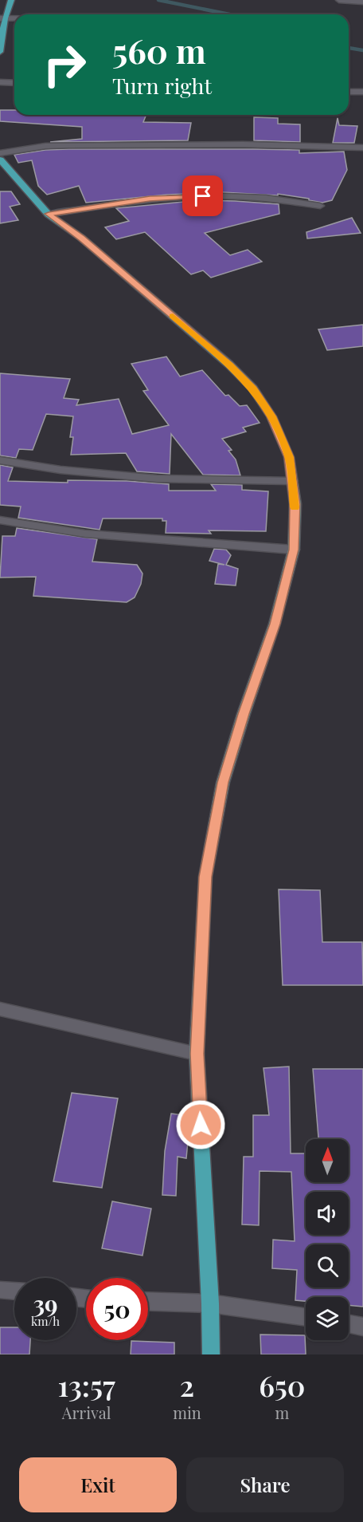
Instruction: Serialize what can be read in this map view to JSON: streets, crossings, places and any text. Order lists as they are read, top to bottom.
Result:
{
  "north": "top",
  "page": {
    "turn": ["560 m", "Turn right"],
    "speed": "39 km/h",
    "limit": "50",
    "eta": [
      "13:57",
      "Arrival",
      "2",
      "min",
      "650",
      "m"
    ],
    "buttons": ["Exit", "Share"]
  }
}
